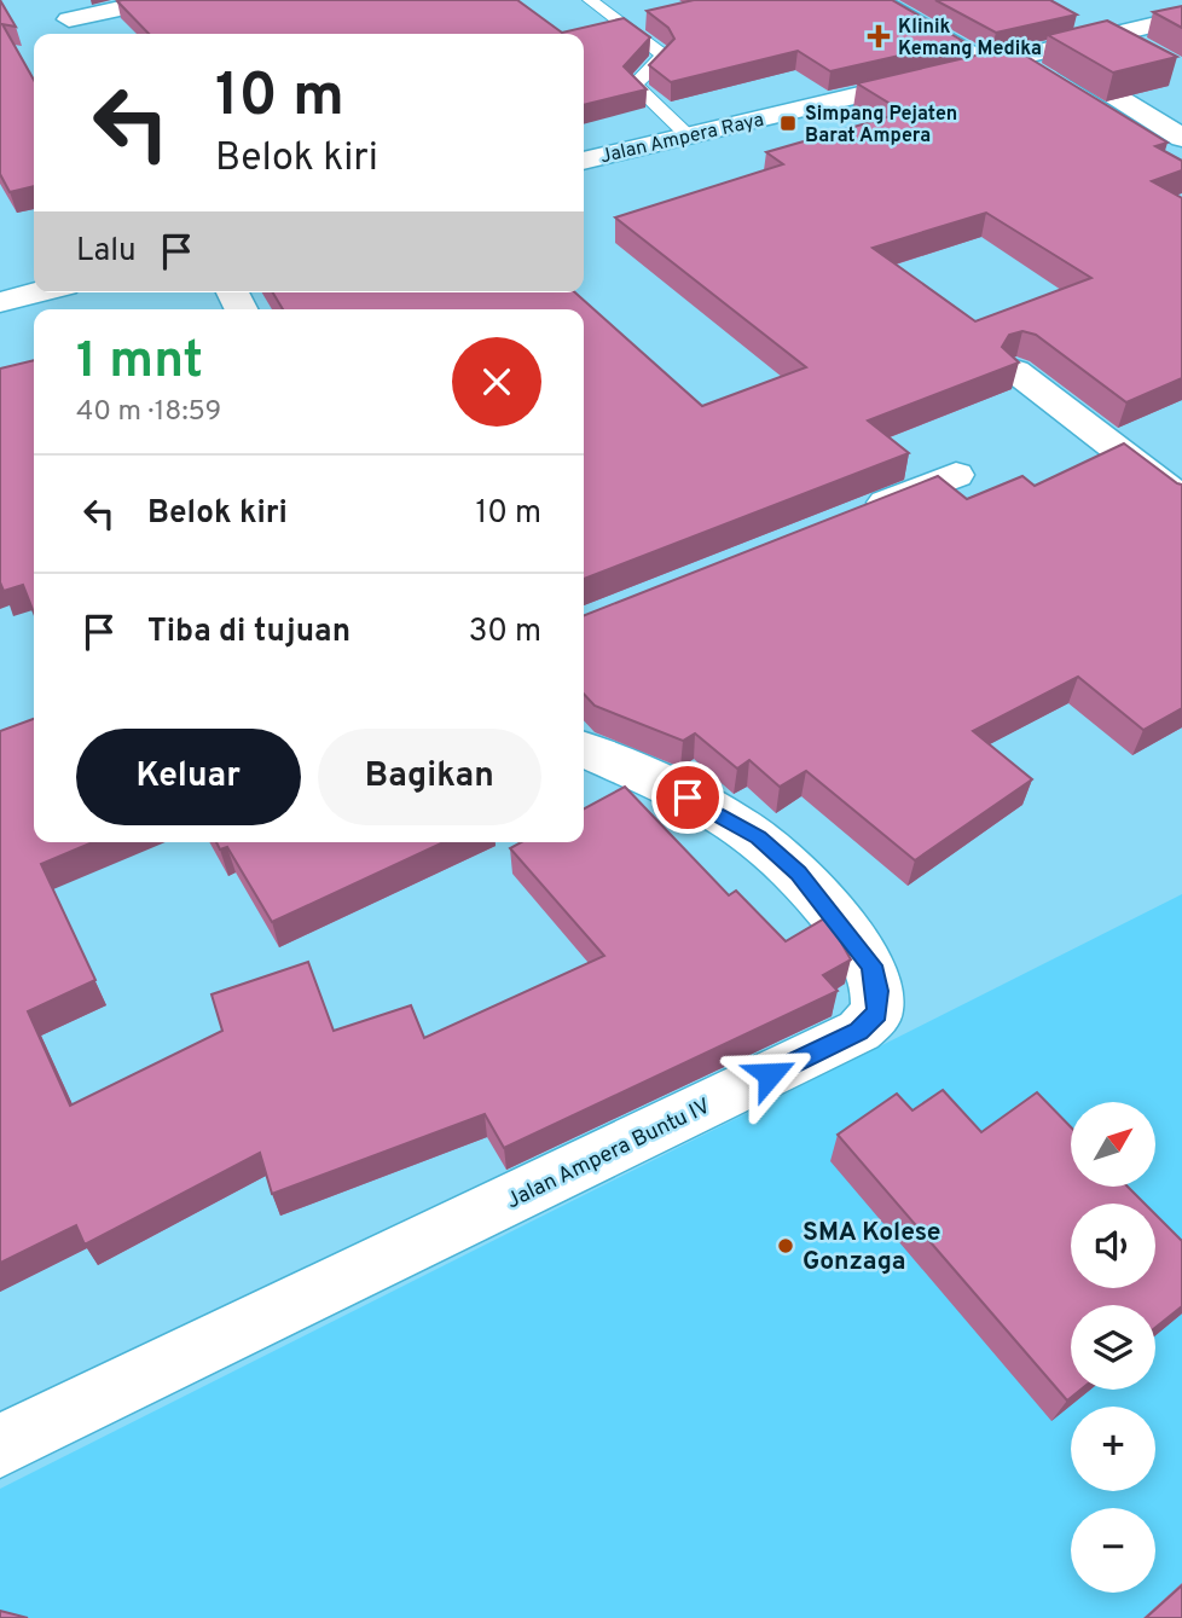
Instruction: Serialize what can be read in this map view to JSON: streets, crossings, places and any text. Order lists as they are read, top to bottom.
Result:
{
  "streets": {
    "street": ["Jalan Ampera Raya", "Jalan Ampera Buntu IV"]
  },
  "places": {
    "health": ["Klinik Kemang Medika"],
    "transit": ["Simpang Pejaten Barat Ampera"],
    "other": ["SMA Kolese Gonzaga"]
  },
  "north": "top right",
  "page": {
    "turn": ["10 m", "Belok kiri"],
    "then": "Lalu",
    "heading": ["1 mnt", "40 m · 18:59"],
    "list": [
      {
        "name": "Belok kiri",
        "value": "10 m"
      },
      {
        "name": "Tiba di tujuan",
        "value": "30 m"
      }
    ],
    "buttons": ["Keluar", "Bagikan"],
    "map_buttons": ["+", "−"]
  }
}
